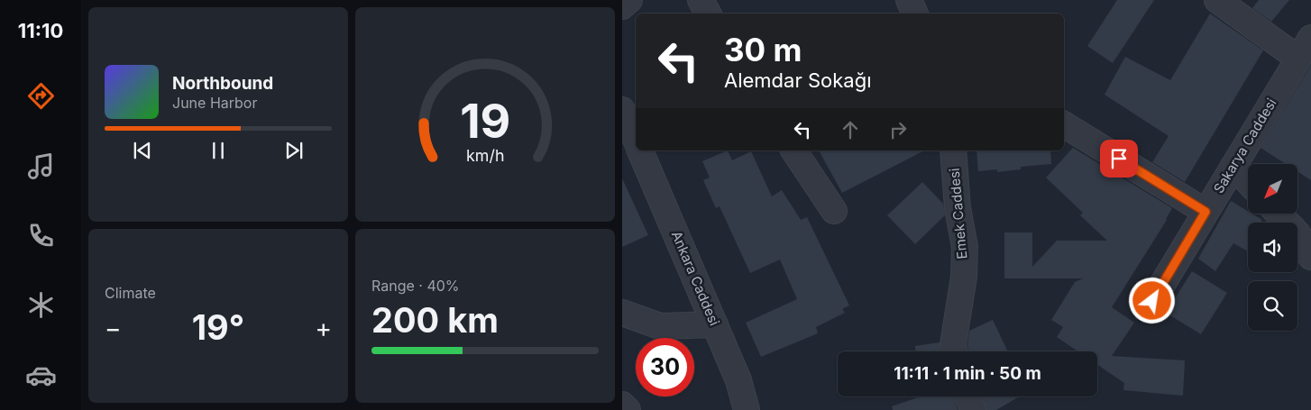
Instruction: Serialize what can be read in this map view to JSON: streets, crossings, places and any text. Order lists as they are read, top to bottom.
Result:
{
  "streets": {
    "street": ["Sakarya Caddesi", "Emek Caddesi", "Ankara Caddesi"]
  },
  "north": "bottom left",
  "page": {
    "tabs": "11:10",
    "turn": ["30 m", "Alemdar Sokağı"],
    "song": ["Northbound", "June Harbor"],
    "tile": [
      "Climate",
      ["Range · 40%", "200 km"]
    ],
    "heat": ["−", "19°", "+"],
    "limit": "30",
    "trip": "11:11 · 1 min · 50 m",
    "gauge": ["19", "km/h"]
  }
}
